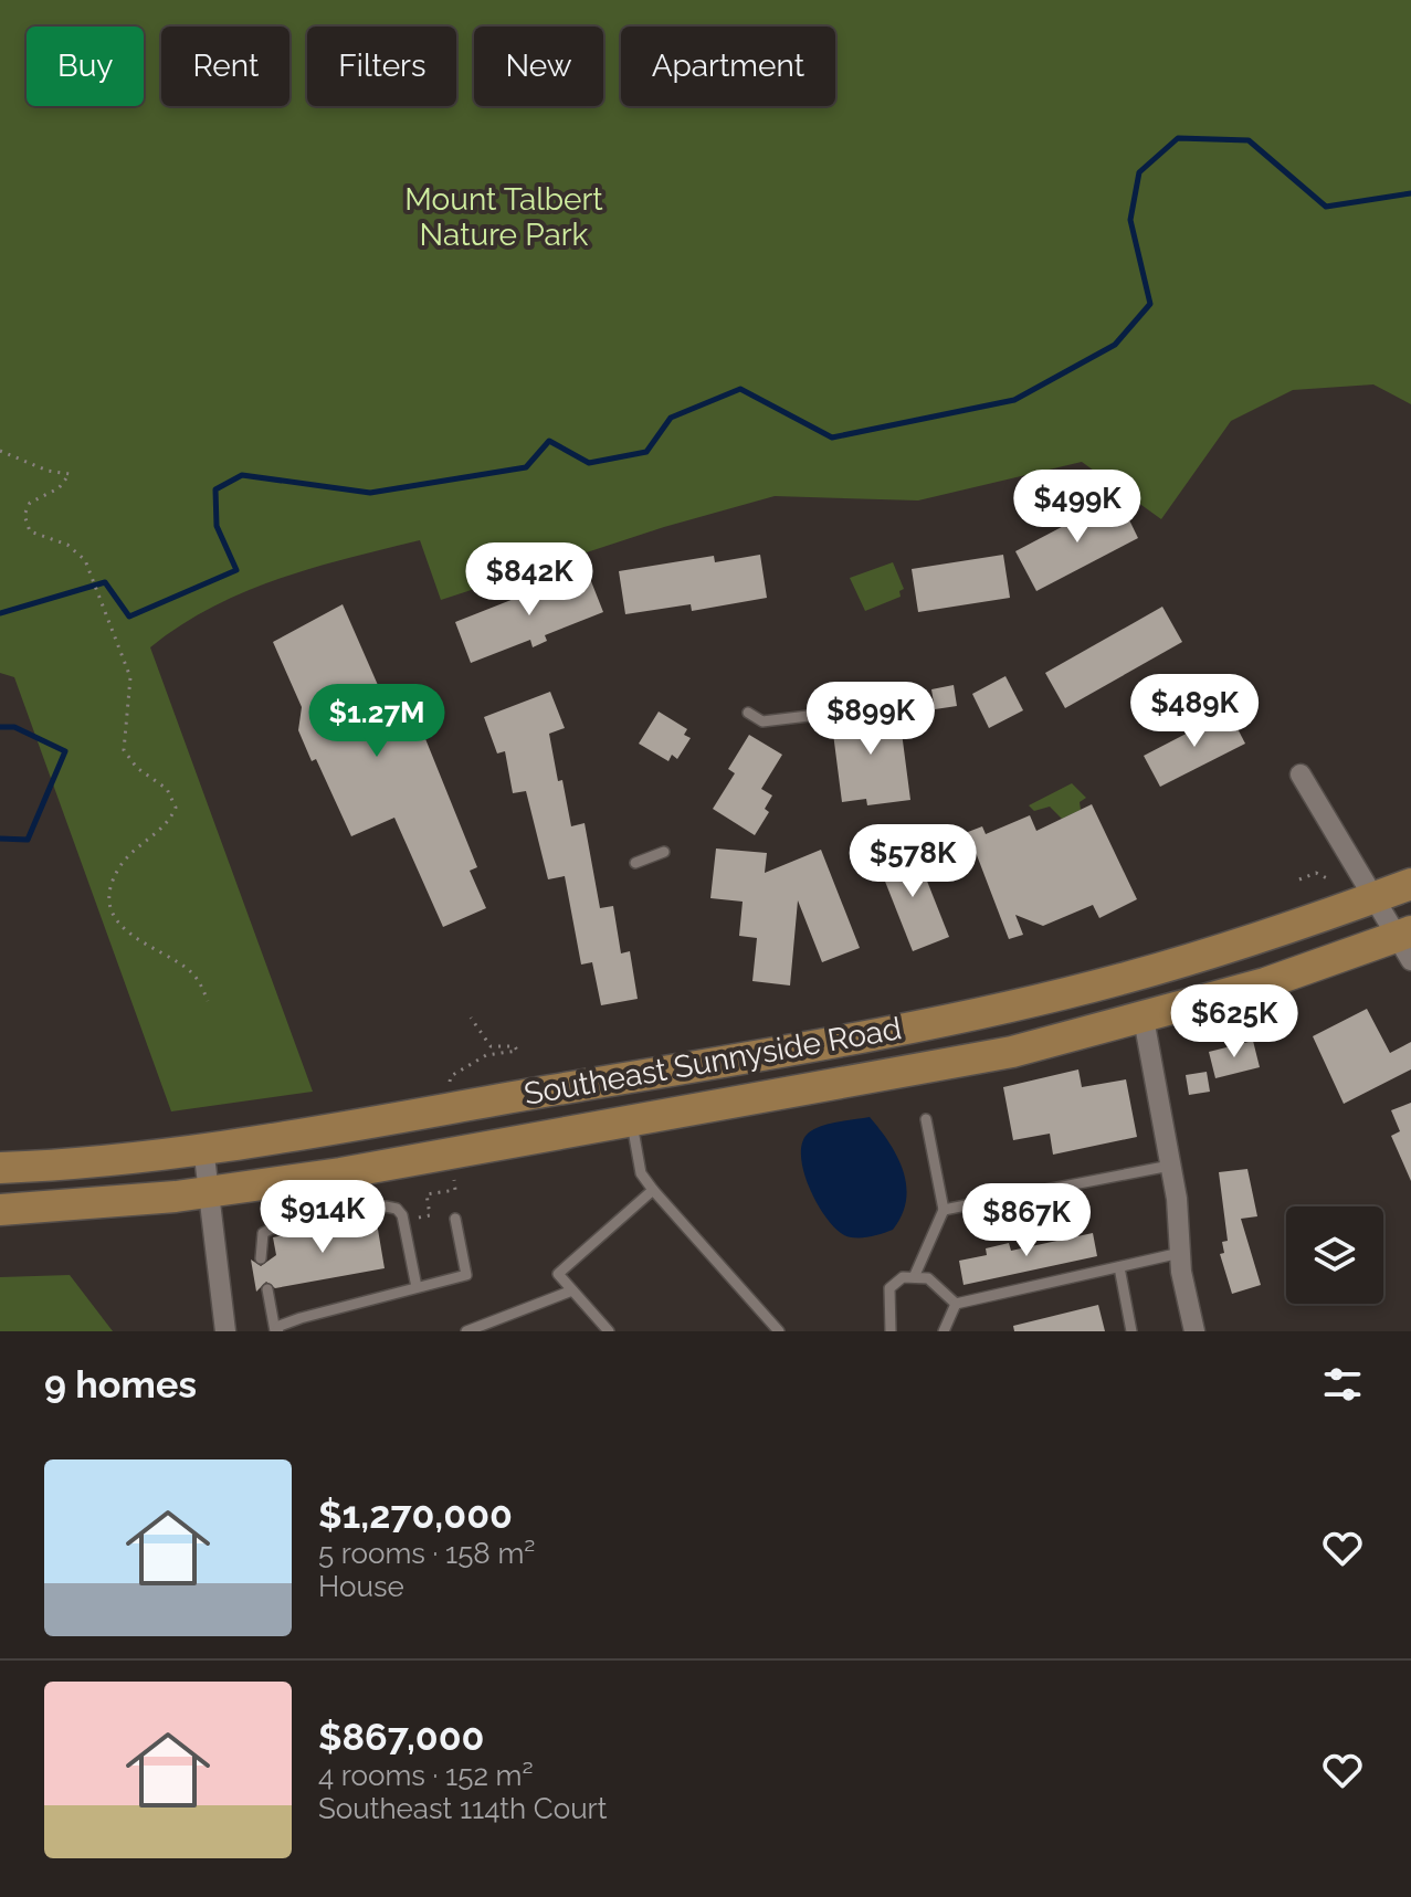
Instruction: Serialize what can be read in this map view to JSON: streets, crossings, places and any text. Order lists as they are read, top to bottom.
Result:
{
  "streets": {
    "main road": ["Southeast Sunnyside Road"]
  },
  "parks": ["Mount Talbert Nature Park"],
  "page": {
    "chip": [
      "Buy",
      "Rent",
      "Filters",
      "New",
      "Apartment"
    ],
    "price": [
      "$499K",
      "$842K",
      "$489K",
      "$899K",
      "$1.27M",
      "$578K",
      "$625K",
      "$914K",
      "$867K"
    ],
    "heading": "9 homes",
    "list": [
      {
        "name": "$1,270,000",
        "note": "5 rooms · 158 m² · House"
      },
      {
        "name": "$867,000",
        "note": "4 rooms · 152 m² · Southeast 114th Court"
      }
    ]
  }
}
